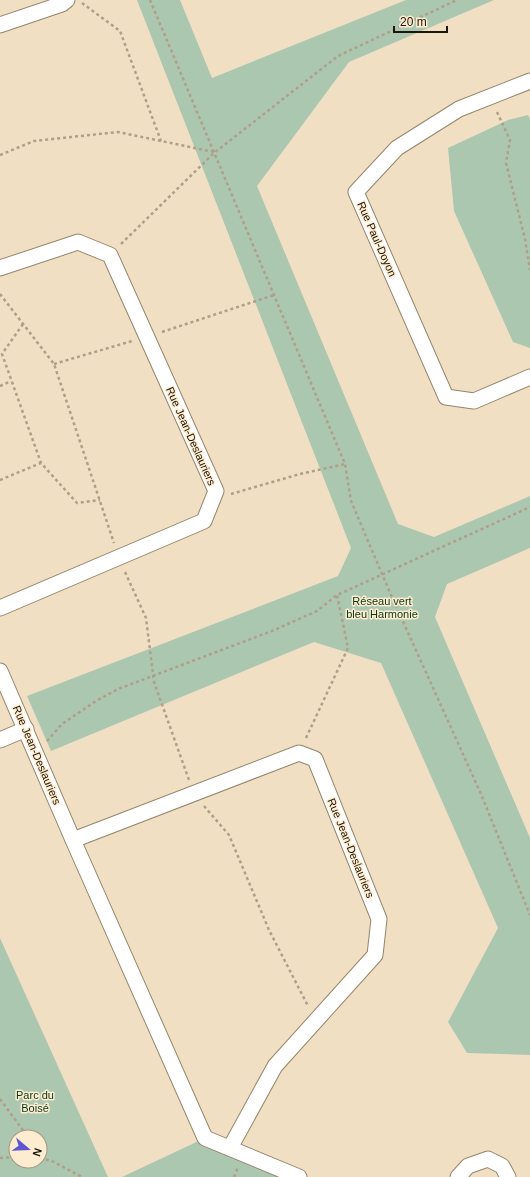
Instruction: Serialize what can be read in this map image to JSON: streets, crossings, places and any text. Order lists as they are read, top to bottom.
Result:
{
  "streets": {
    "street": ["Rue Paul-Doyon", "Rue Jean-Deslauriers"]
  },
  "parks": ["Réseau vert bleu Harmonie", "Parc du Boisé"],
  "scale_bar": "20 m",
  "north": "right"
}
